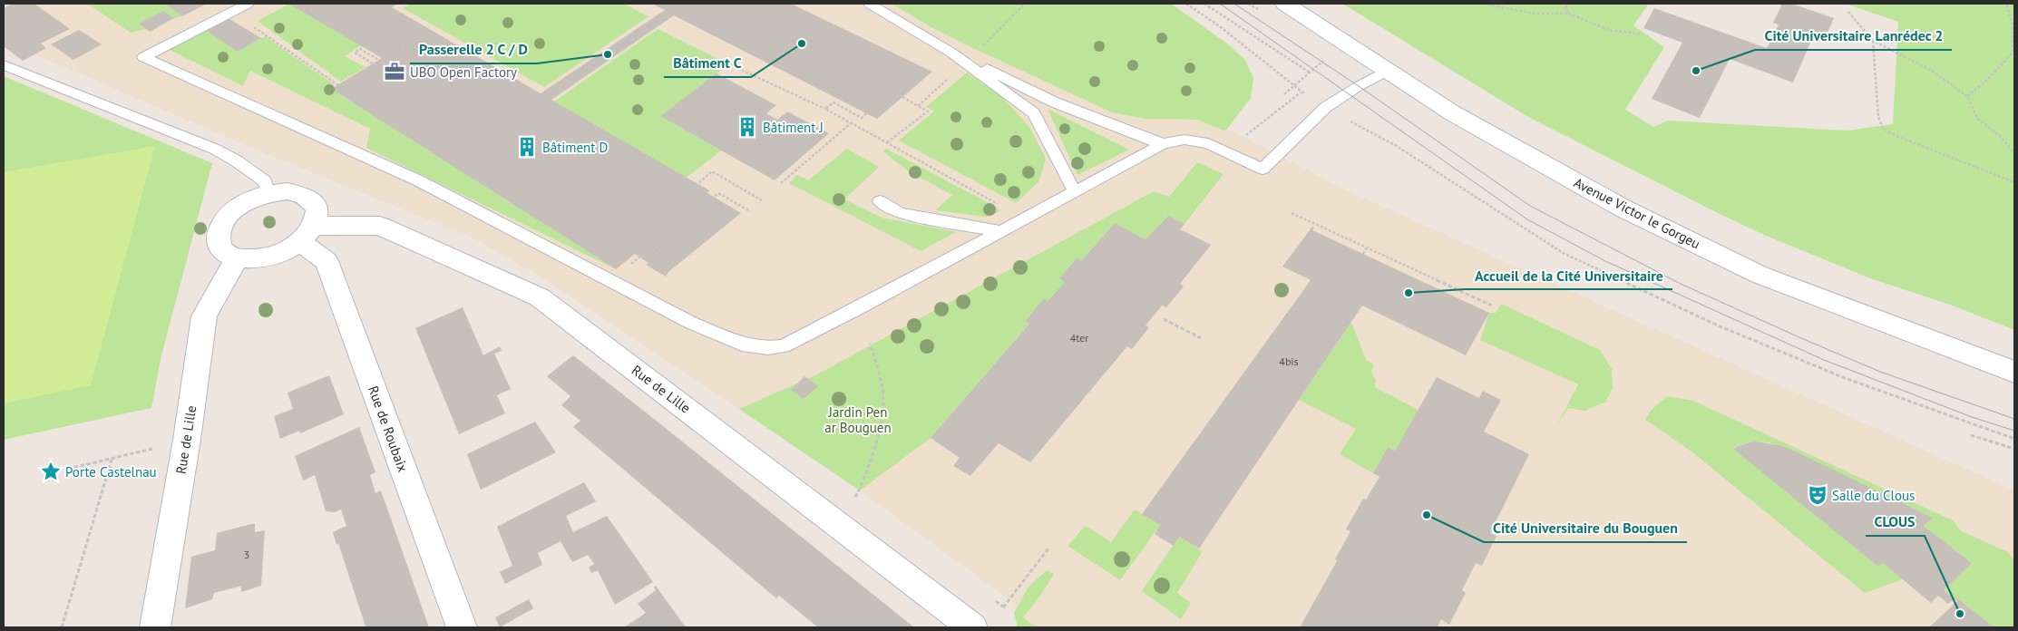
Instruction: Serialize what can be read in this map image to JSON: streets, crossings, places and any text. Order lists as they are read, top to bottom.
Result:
{
  "streets": {
    "street": ["Avenue Victor le Gorgeu", "Rue de Lille", "Rue de Roubaix"]
  },
  "crossings": [
    ["Rue de Lille", "Rue de Roubaix"]
  ],
  "parks": ["Jardin Pen ar Bouguen"],
  "places": {
    "other": [
      "Bâtiment C",
      "Passerelle 2 C / D",
      "Cité Universitaire Lanrédec 2",
      "Accueil de la Cité Universitaire",
      "Cité Universitaire du Bouguen",
      "CLOUS"
    ],
    "office": ["UBO Open Factory"],
    "building": ["Bâtiment J", "Bâtiment D"],
    "place": ["Porte Castelnau"],
    "theatre": ["Salle du Clous"]
  },
  "house_numbers": ["4ter", "4bis", "3"]
}
